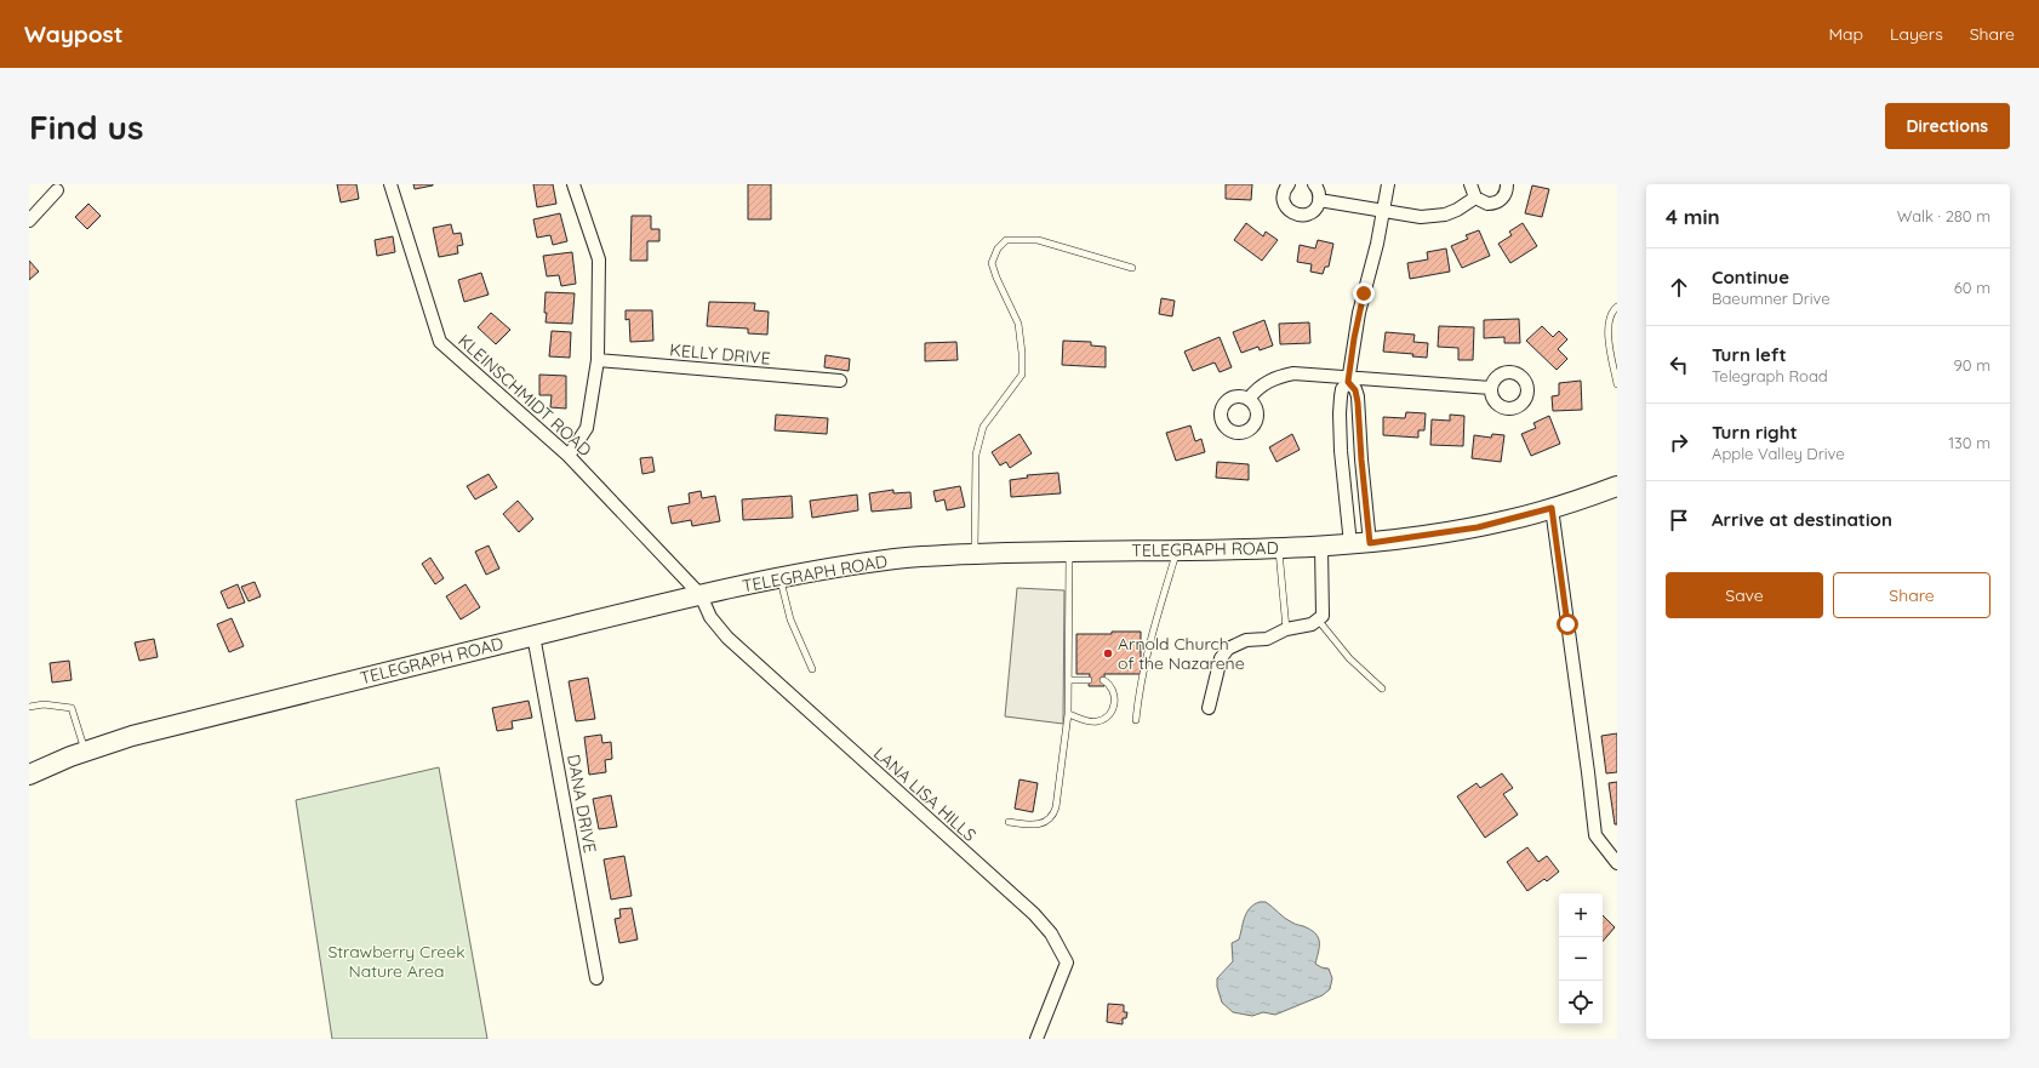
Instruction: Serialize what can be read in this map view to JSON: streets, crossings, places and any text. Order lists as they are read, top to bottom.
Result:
{
  "streets": {
    "main road": ["TELEGRAPH ROAD"],
    "street": [
      "KELLY DRIVE",
      "KLEINSCHMIDT ROAD",
      "LANA LISA HILLS",
      "DANA DRIVE"
    ]
  },
  "crossings": [
    ["KLEINSCHMIDT ROAD", "TELEGRAPH ROAD"],
    ["KLEINSCHMIDT ROAD", "LANA LISA HILLS"],
    ["TELEGRAPH ROAD", "LANA LISA HILLS"],
    ["TELEGRAPH ROAD", "DANA DRIVE"]
  ],
  "parks": ["Strawberry Creek Nature Area"],
  "places": ["Arnold Church of the Nazarene"],
  "page": {
    "header": "Waypost",
    "nav": ["Map", "Layers", "Share"],
    "buttons": [
      "Directions",
      ["Save", "Share"]
    ],
    "title": "Find us",
    "heading": ["4 min", "Walk · 280 m"],
    "list": [
      ["Continue", "Baeumner Drive", "60 m"],
      ["Turn left", "Telegraph Road", "90 m"],
      ["Turn right", "Apple Valley Drive", "130 m"],
      "Arrive at destination"
    ],
    "map_buttons": ["+", "−"]
  }
}
